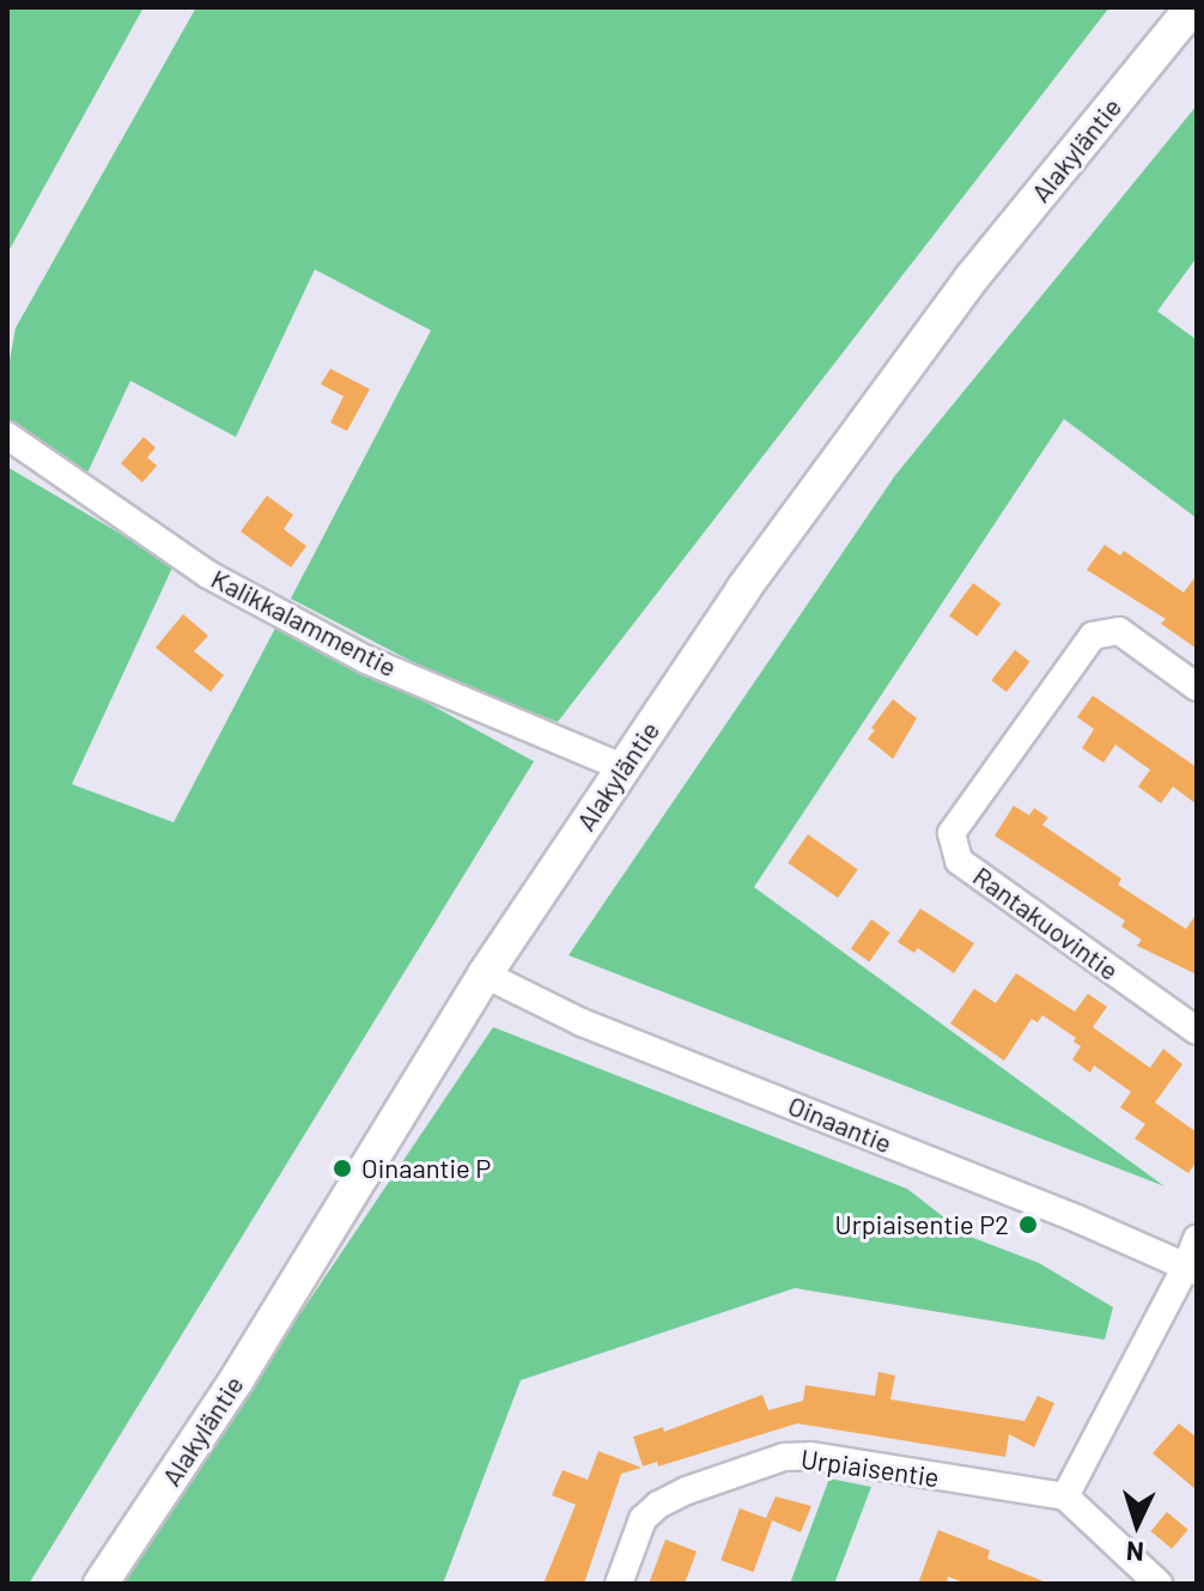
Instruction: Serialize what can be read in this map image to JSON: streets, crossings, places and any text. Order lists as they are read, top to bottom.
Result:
{
  "streets": {
    "main road": ["Alakyläntie"],
    "street": [
      "Kalikkalammentie",
      "Rantakuovintie",
      "Oinaantie",
      "Urpiaisentie"
    ]
  },
  "crossings": [
    ["Alakyläntie", "Kalikkalammentie"],
    ["Alakyläntie", "Oinaantie"]
  ],
  "places": ["Oinaantie P", "Urpiaisentie P2"],
  "north": "bottom"
}
